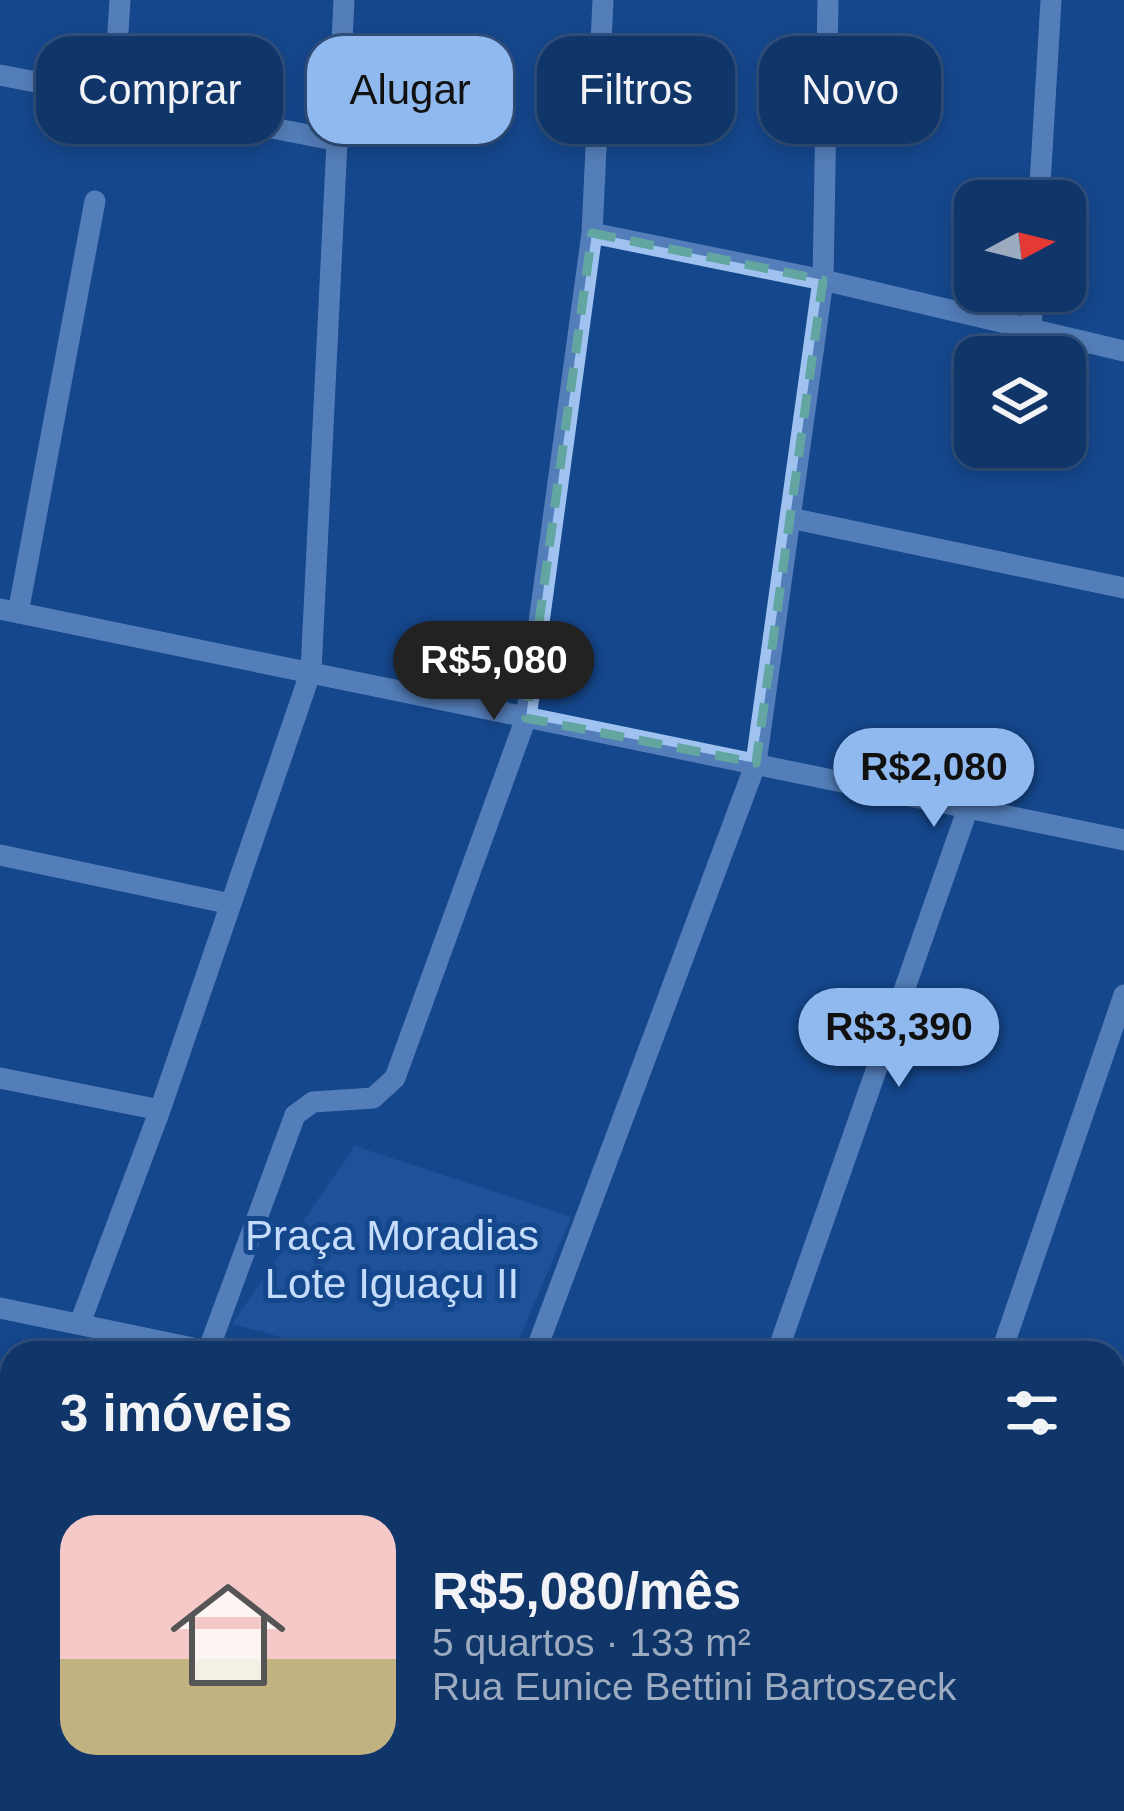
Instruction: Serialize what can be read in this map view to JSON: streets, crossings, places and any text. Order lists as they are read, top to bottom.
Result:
{
  "parks": ["Praça Moradias Lote Iguaçu II"],
  "north": "right",
  "page": {
    "chip": [
      "Comprar",
      "Alugar",
      "Filtros",
      "Novo"
    ],
    "price": ["R$5,080", "R$2,080", "R$3,390"],
    "heading": "3 imóveis",
    "list": [
      {
        "name": "R$5,080/mês",
        "note": "5 quartos · 133 m² · Rua Eunice Bettini Bartoszeck"
      }
    ]
  }
}
